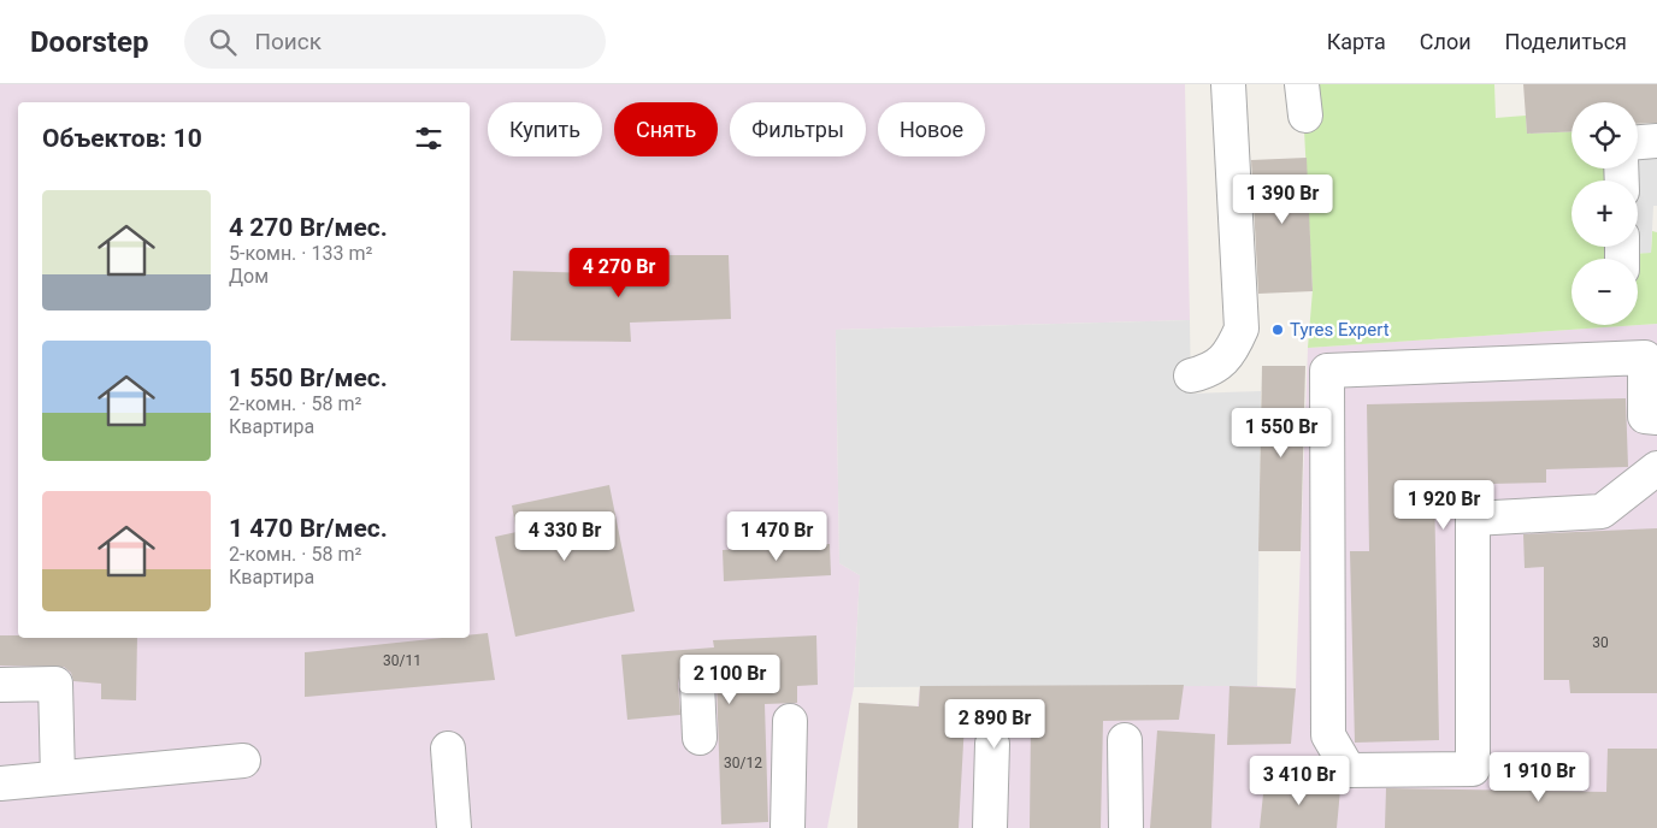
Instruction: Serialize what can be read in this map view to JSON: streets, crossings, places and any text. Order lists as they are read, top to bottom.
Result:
{
  "places": ["Tyres Expert"],
  "house_numbers": ["30", "30/11", "30/12"],
  "page": {
    "header": "Doorstep",
    "search": "Поиск",
    "nav": ["Карта", "Слои", "Поделиться"],
    "map_buttons": ["+", "−"],
    "chip": [
      "Купить",
      "Снять",
      "Фильтры",
      "Новое"
    ],
    "heading": "Объектов: 10",
    "price": [
      "1 390 Br",
      "4 270 Br",
      "1 550 Br",
      "1 920 Br",
      "4 330 Br",
      "1 470 Br",
      "2 100 Br",
      "2 890 Br",
      "1 910 Br",
      "3 410 Br"
    ],
    "list": [
      {
        "name": "4 270 Br/мес.",
        "note": "5-комн. · 133 m² · Дом"
      },
      {
        "name": "1 550 Br/мес.",
        "note": "2-комн. · 58 m² · Квартира"
      },
      {
        "name": "1 470 Br/мес.",
        "note": "2-комн. · 58 m² · Квартира"
      }
    ]
  }
}
